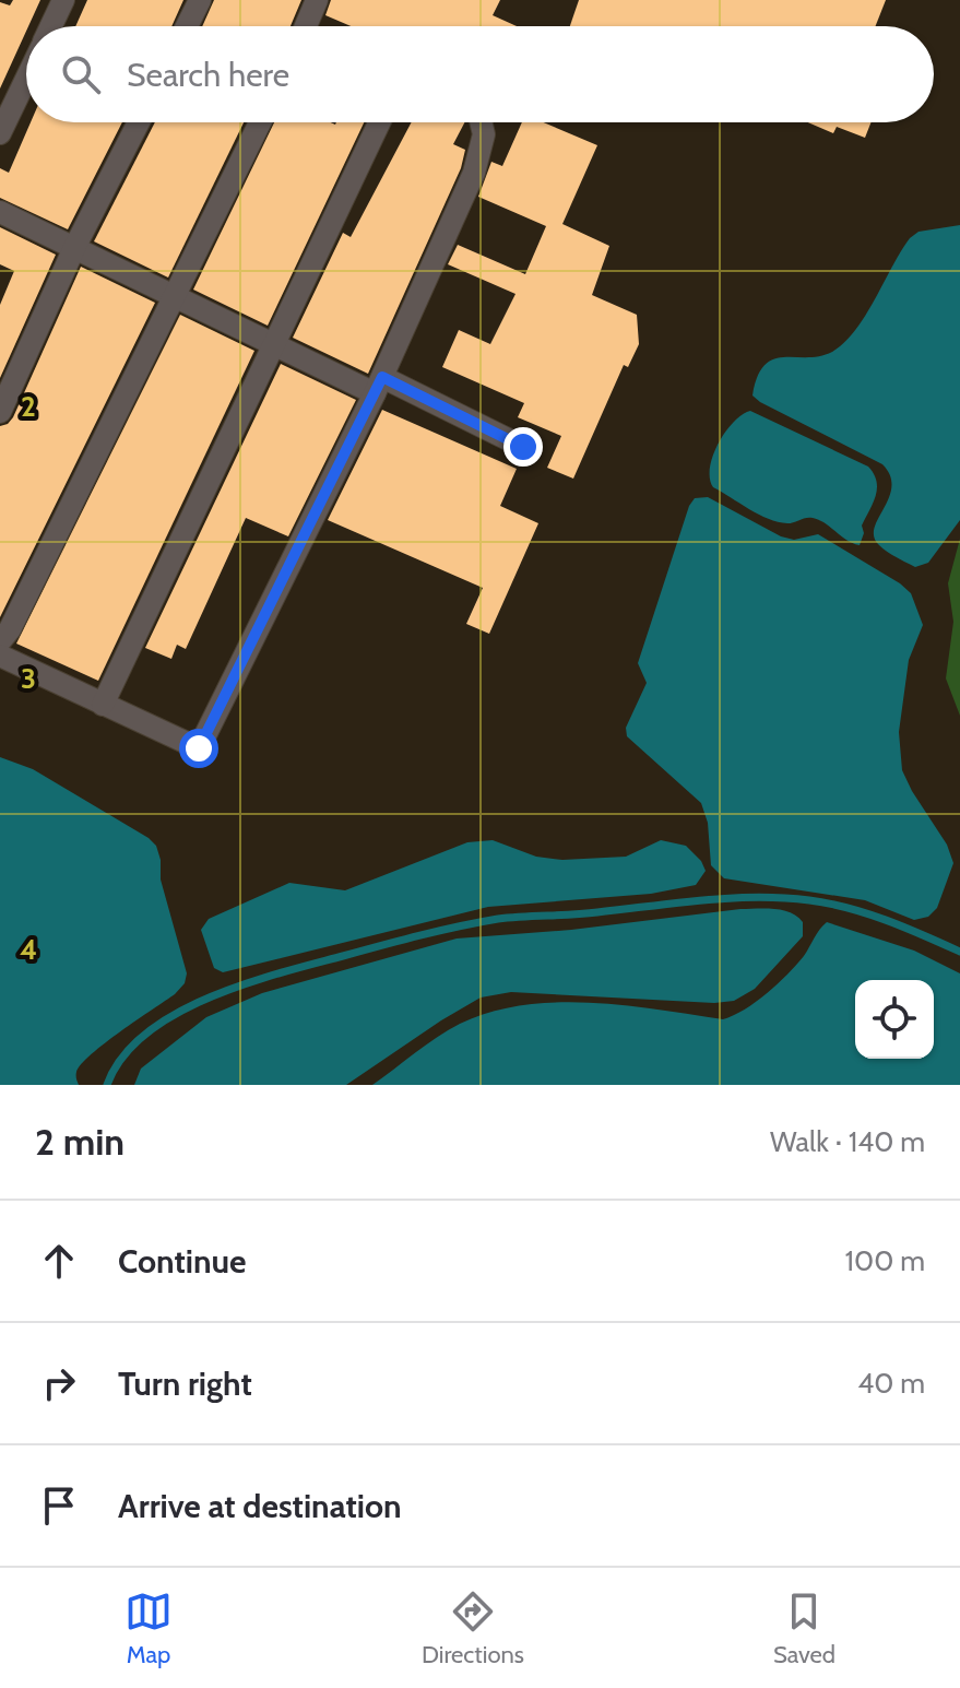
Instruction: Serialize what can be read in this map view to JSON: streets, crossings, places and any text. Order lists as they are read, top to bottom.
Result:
{
  "page": {
    "search": "Search here",
    "heading": ["2 min", "Walk · 140 m"],
    "list": [
      ["Continue", "100 m"],
      ["Turn right", "40 m"],
      "Arrive at destination"
    ],
    "nav": ["Map", "Directions", "Saved"]
  },
  "grid": {
    "rows": ["2", "3", "4"]
  }
}
